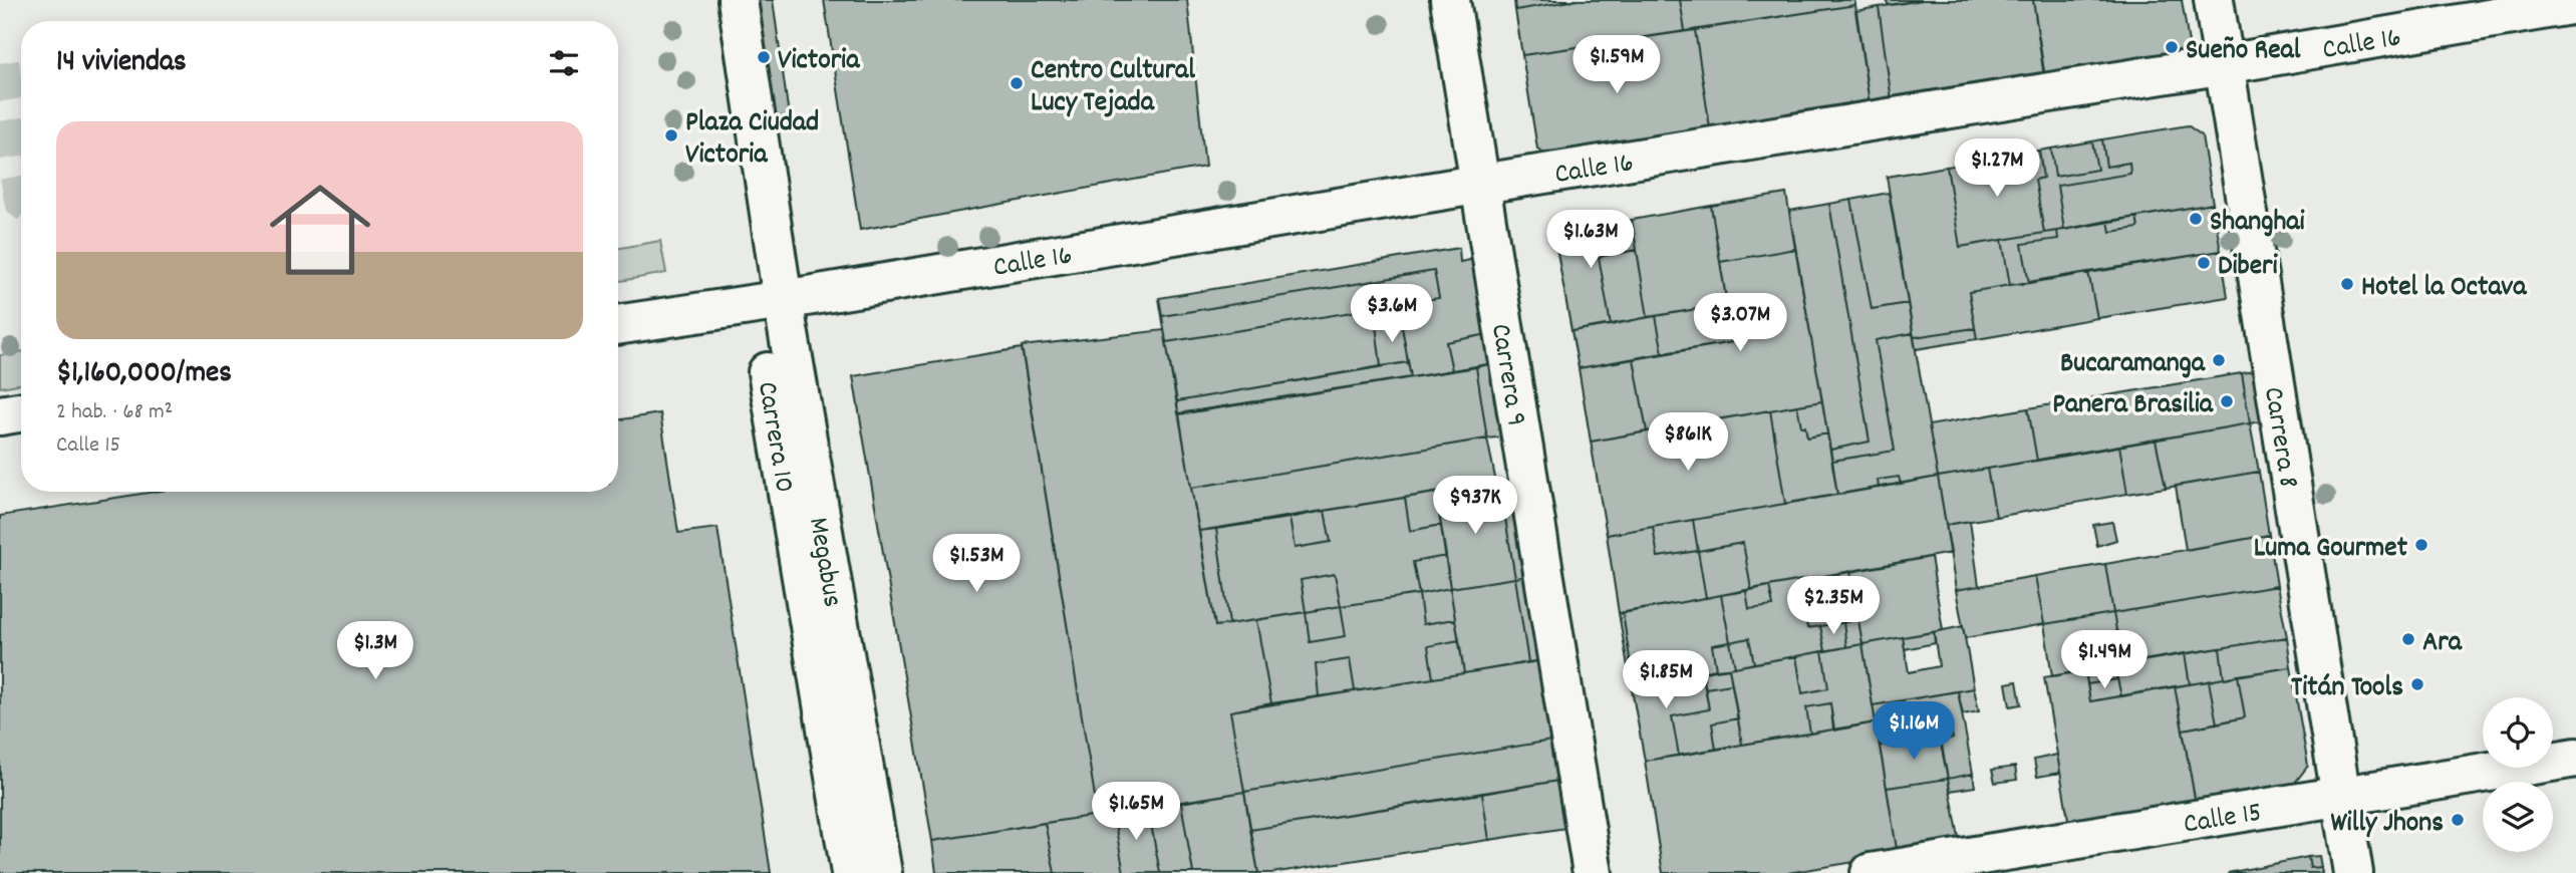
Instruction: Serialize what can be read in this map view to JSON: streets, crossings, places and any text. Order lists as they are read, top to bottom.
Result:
{
  "streets": {
    "street": [
      "Calle 16",
      "Carrera 9",
      "Carrera 10",
      "Carrera 8",
      "Megabus",
      "Calle 15"
    ]
  },
  "crossings": [
    ["Calle 16", "Carrera 9"],
    ["Calle 16", "Carrera 10"],
    ["Calle 16", "Carrera 8"],
    ["Calle 16", "Megabus"],
    ["Carrera 10", "Megabus"],
    ["Carrera 8", "Calle 15"]
  ],
  "places": [
    "Sueño Real",
    "Victoria",
    "Centro Cultural Lucy Tejada",
    "Plaza Ciudad Victoria",
    "Shanghai",
    "Diberi",
    "Hotel la Octava",
    "Bucaramanga",
    "Panera Brasilia",
    "Luma Gourmet",
    "Ara",
    "Titán Tools",
    "Willy Jhons"
  ],
  "page": {
    "heading": "14 viviendas",
    "price": [
      "$1.59M",
      "$1.27M",
      "$1.63M",
      "$3.6M",
      "$3.07M",
      "$861K",
      "$937K",
      "$1.53M",
      "$2.35M",
      "$1.3M",
      "$1.49M",
      "$1.85M",
      "$1.16M",
      "$1.65M"
    ],
    "list": [
      {
        "name": "$1,160,000/mes",
        "note": "2 hab. · 68 m² · Calle 15"
      }
    ]
  }
}
